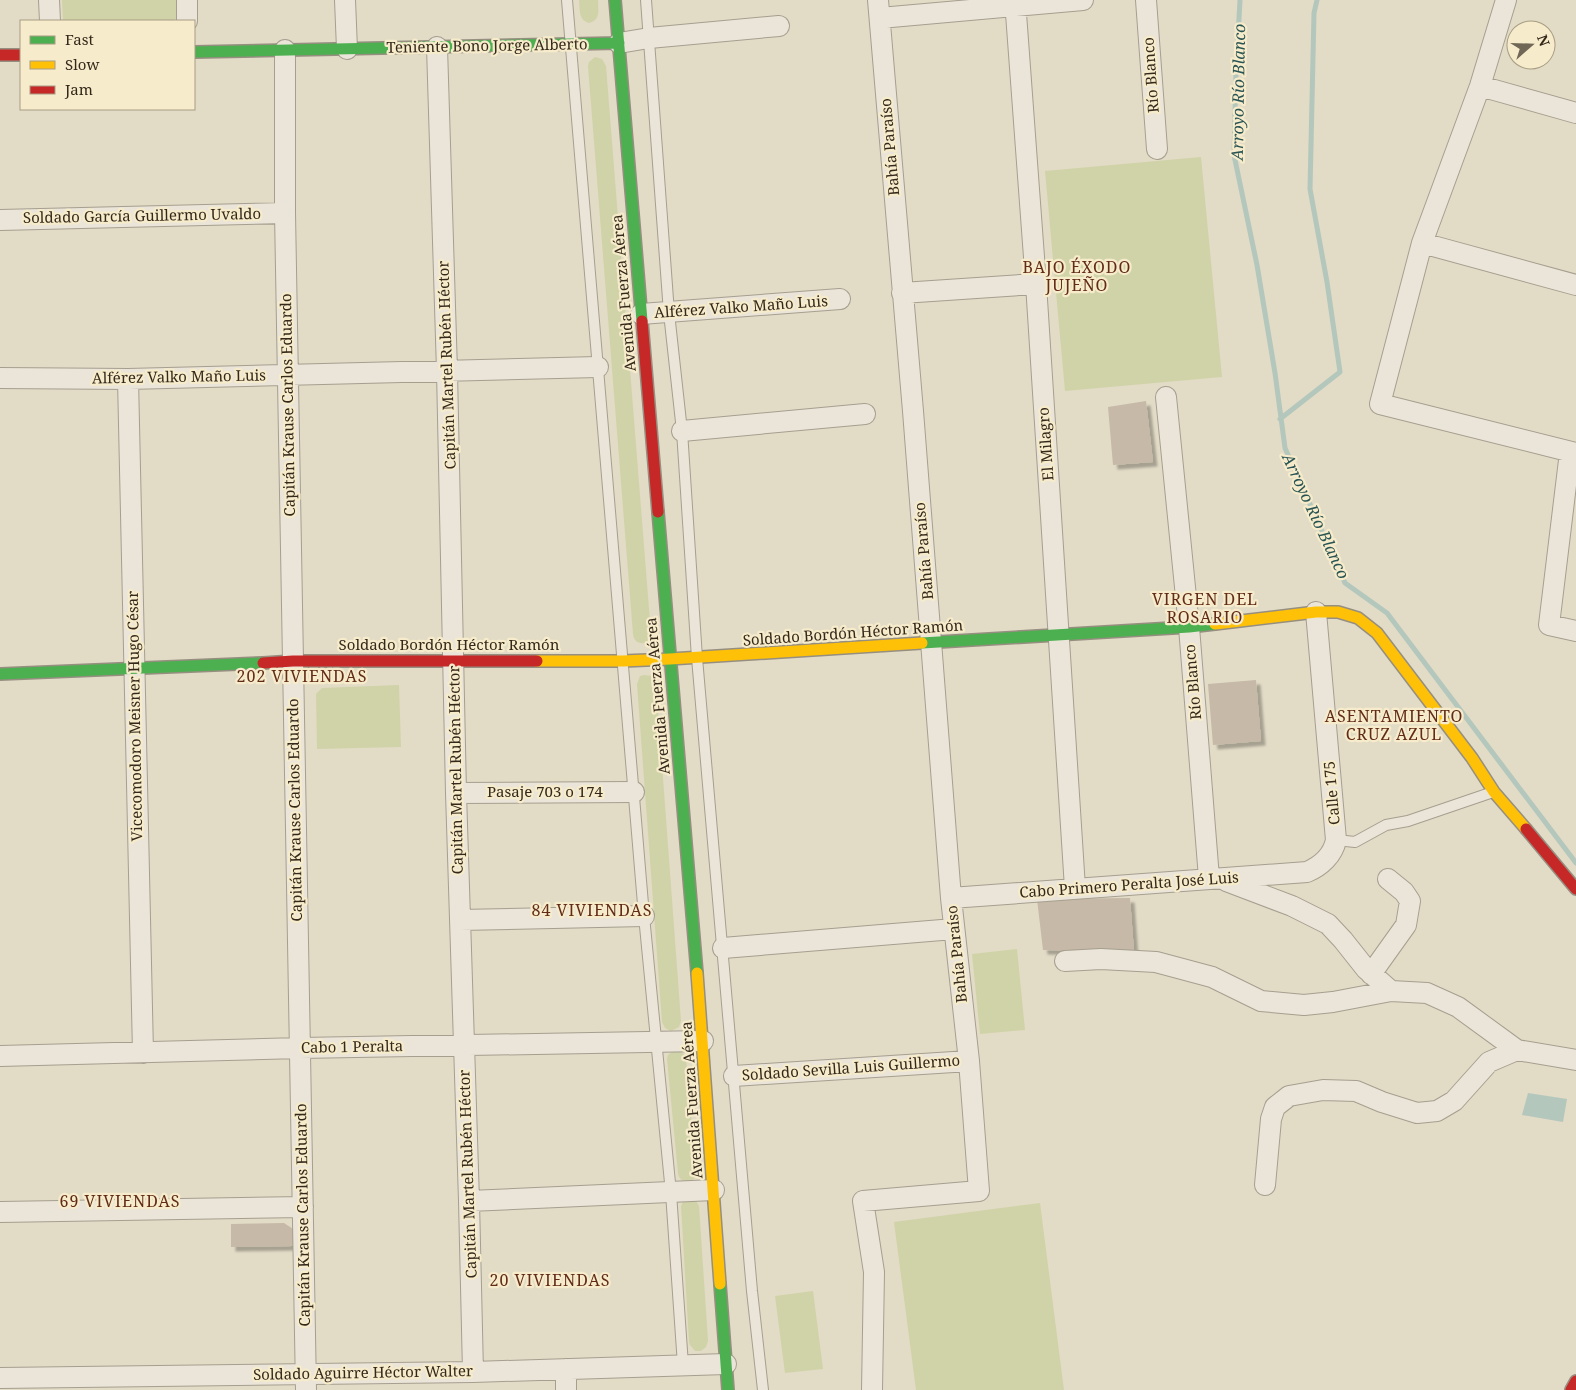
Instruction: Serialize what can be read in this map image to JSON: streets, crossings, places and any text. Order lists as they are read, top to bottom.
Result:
{
  "streets": {
    "street": [
      "Teniente Bono Jorge Alberto",
      "Río Blanco",
      "Bahía Paraíso",
      "Soldado García Guillermo Uvaldo",
      "Avenida Fuerza Aérea",
      "Alférez Valko Maño Luis",
      "Capitán Martel Rubén Héctor",
      "Capitán Krause Carlos Eduardo",
      "El Milagro",
      "Soldado Bordón Héctor Ramón",
      "Vicecomodoro Meisner Hugo César",
      "Pasaje 703 o 174",
      "Calle 175",
      "Cabo Primero Peralta José Luis",
      "Cabo 1 Peralta",
      "Soldado Sevilla Luis Guillermo",
      "Soldado Aguirre Héctor Walter"
    ]
  },
  "crossings": [
    ["Teniente Bono Jorge Alberto", "Avenida Fuerza Aérea"],
    ["Teniente Bono Jorge Alberto", "Capitán Martel Rubén Héctor"],
    ["Teniente Bono Jorge Alberto", "Capitán Krause Carlos Eduardo"],
    ["Río Blanco", "Soldado Bordón Héctor Ramón"],
    ["Río Blanco", "Cabo Primero Peralta José Luis"],
    ["Bahía Paraíso", "Soldado Bordón Héctor Ramón"],
    ["Bahía Paraíso", "Cabo Primero Peralta José Luis"],
    ["Bahía Paraíso", "Soldado Sevilla Luis Guillermo"],
    ["Soldado García Guillermo Uvaldo", "Capitán Krause Carlos Eduardo"],
    ["Avenida Fuerza Aérea", "Alférez Valko Maño Luis"],
    ["Avenida Fuerza Aérea", "Soldado Bordón Héctor Ramón"],
    ["Avenida Fuerza Aérea", "Cabo 1 Peralta"],
    ["Avenida Fuerza Aérea", "Soldado Aguirre Héctor Walter"],
    ["Alférez Valko Maño Luis", "Capitán Martel Rubén Héctor"],
    ["Alférez Valko Maño Luis", "Capitán Krause Carlos Eduardo"],
    ["Alférez Valko Maño Luis", "Vicecomodoro Meisner Hugo César"],
    ["Capitán Martel Rubén Héctor", "Soldado Bordón Héctor Ramón"],
    ["Capitán Martel Rubén Héctor", "Pasaje 703 o 174"],
    ["Capitán Martel Rubén Héctor", "Cabo 1 Peralta"],
    ["Capitán Martel Rubén Héctor", "Soldado Aguirre Héctor Walter"],
    ["Capitán Krause Carlos Eduardo", "Soldado Bordón Héctor Ramón"],
    ["Capitán Krause Carlos Eduardo", "Cabo 1 Peralta"],
    ["Capitán Krause Carlos Eduardo", "Soldado Aguirre Héctor Walter"],
    ["El Milagro", "Soldado Bordón Héctor Ramón"],
    ["El Milagro", "Cabo Primero Peralta José Luis"],
    ["Soldado Bordón Héctor Ramón", "Vicecomodoro Meisner Hugo César"],
    ["Soldado Bordón Héctor Ramón", "Calle 175"],
    ["Vicecomodoro Meisner Hugo César", "Cabo 1 Peralta"],
    ["Calle 175", "Cabo Primero Peralta José Luis"]
  ],
  "districts": [
    "BAJO ÉXODO JUJEÑO",
    "VIRGEN DEL ROSARIO",
    "202 VIVIENDAS",
    "ASENTAMIENTO CRUZ AZUL",
    "84 VIVIENDAS",
    "69 VIVIENDAS",
    "20 VIVIENDAS"
  ],
  "water": ["Arroyo Río Blanco"],
  "legend": ["Fast", "Slow", "Jam"],
  "north": "right"
}
